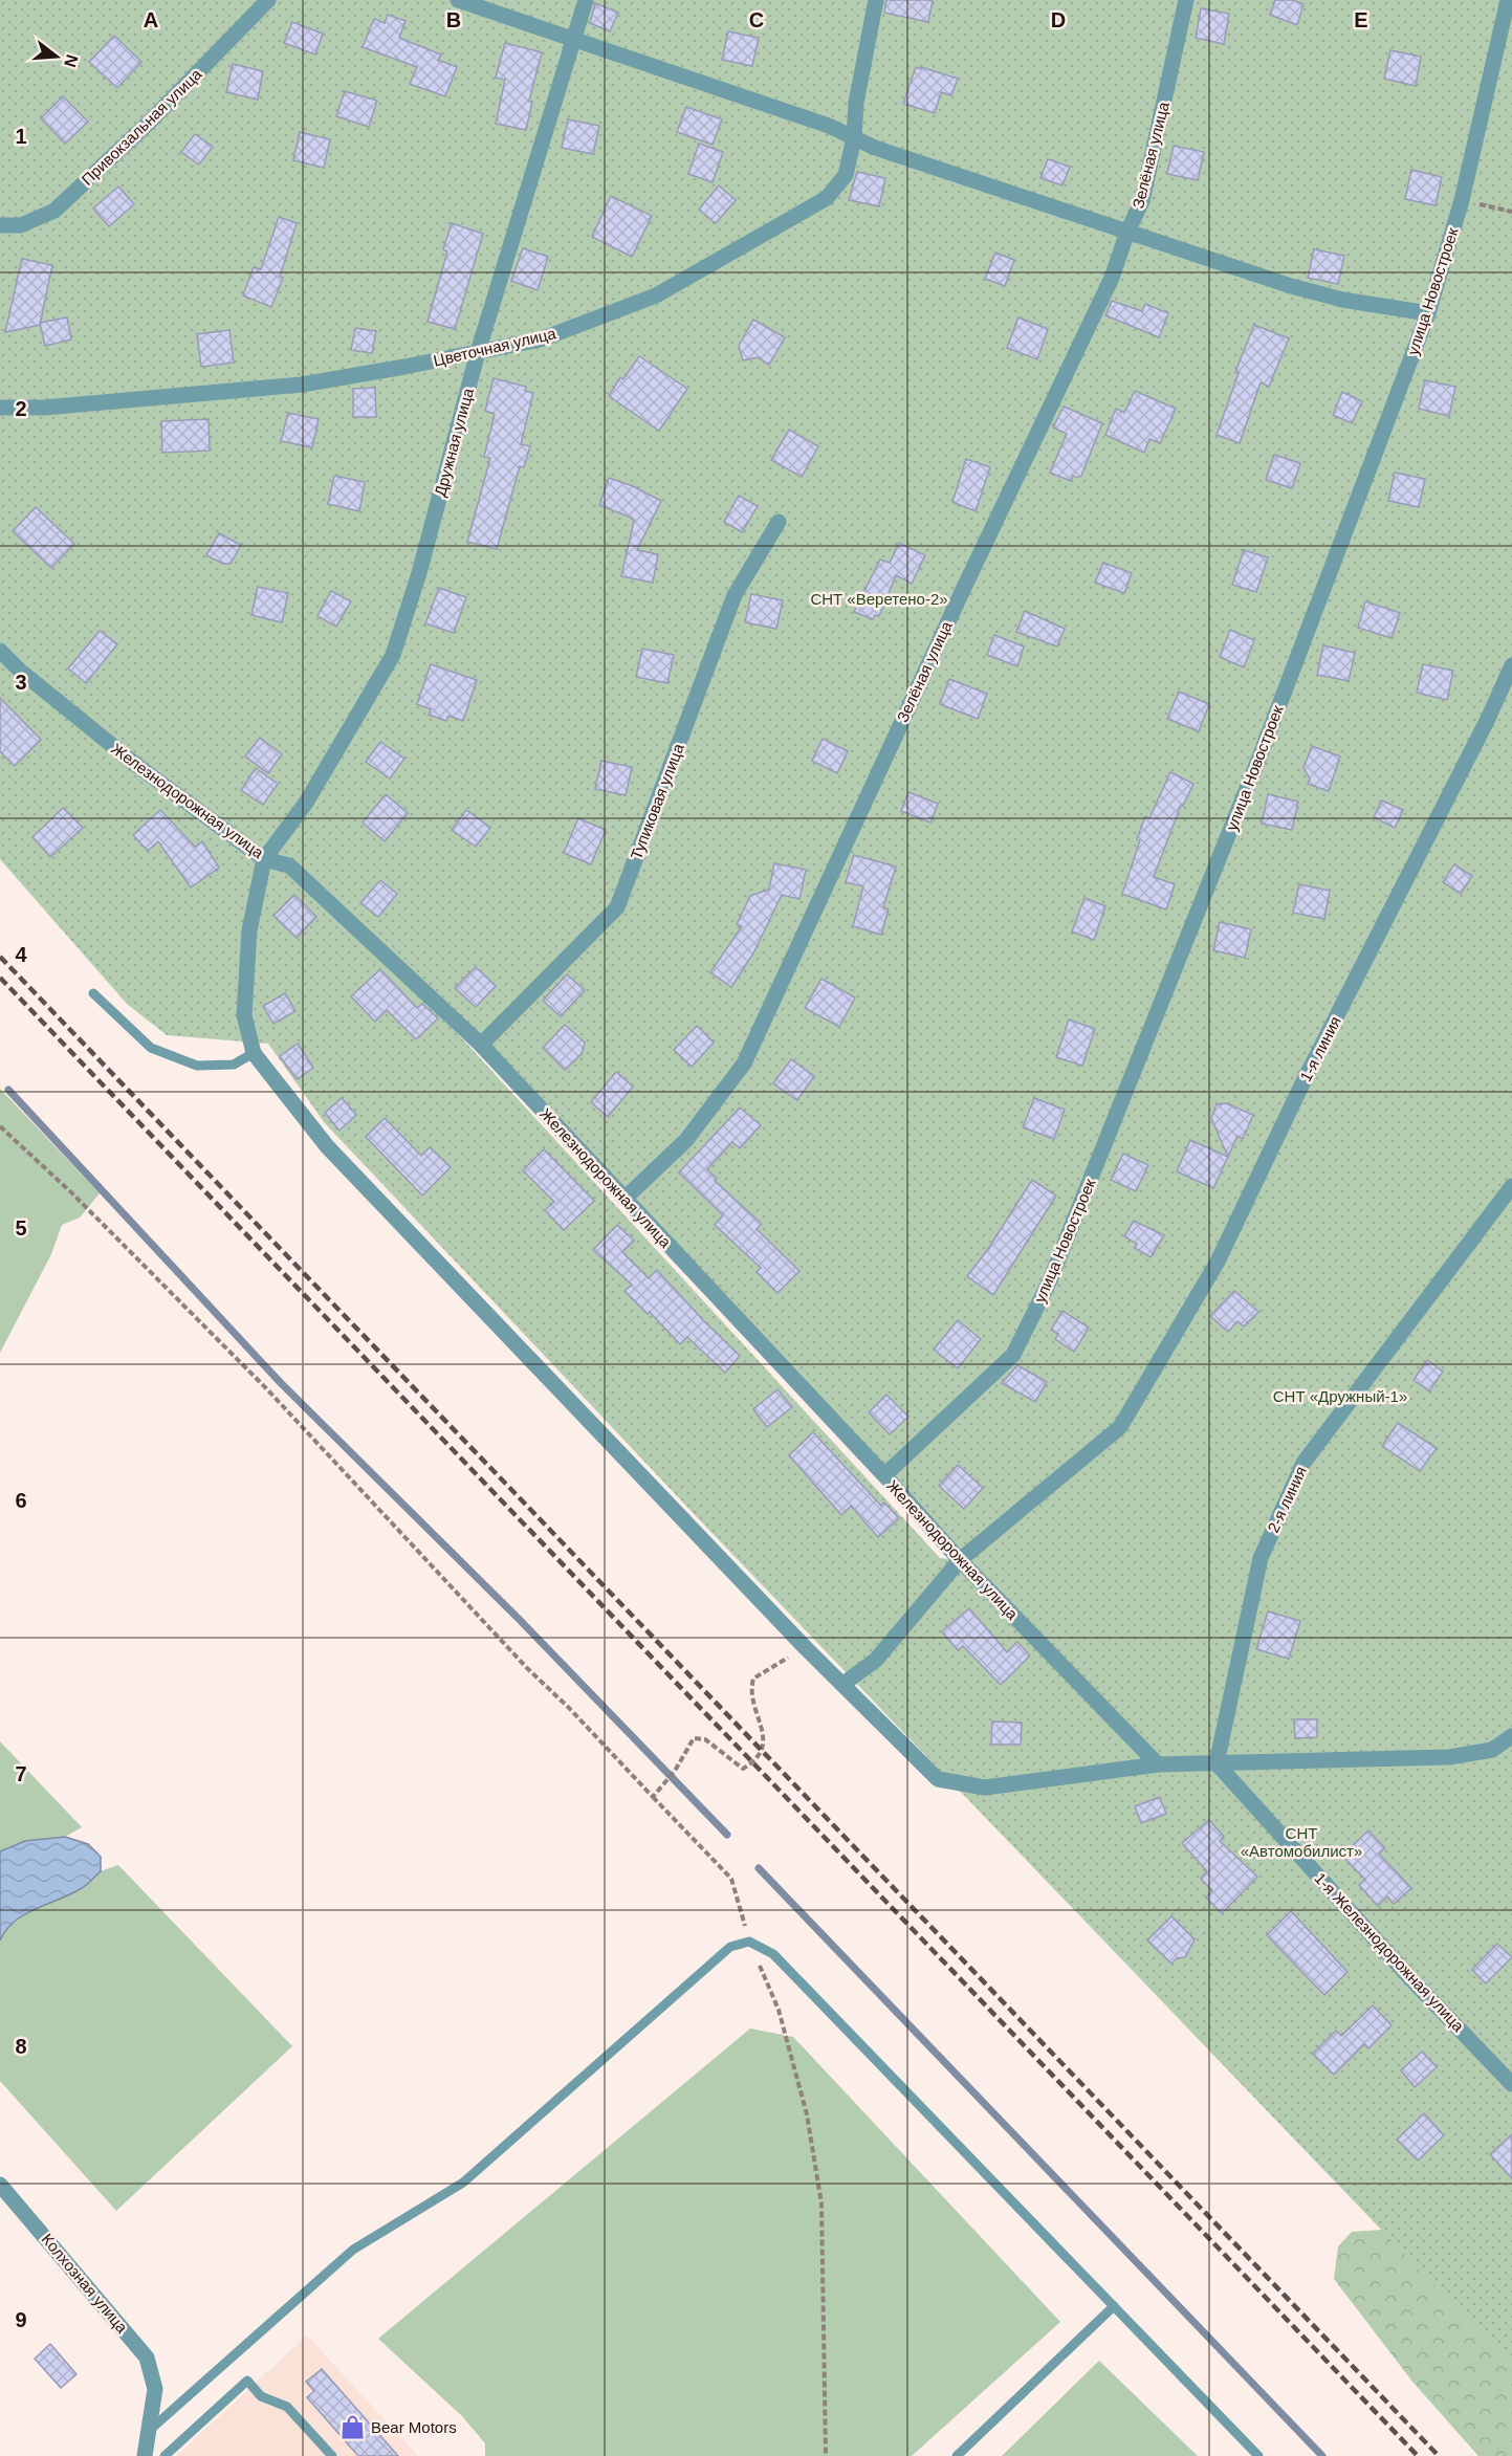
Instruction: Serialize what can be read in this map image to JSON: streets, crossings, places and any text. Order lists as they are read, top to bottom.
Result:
{
  "streets": {
    "street": [
      "Привокзальная улица",
      "Зелёная улица",
      "улица Новостроек",
      "Цветочная улица",
      "Дружная улица",
      "Железнодорожная улица",
      "Тупиковая улица",
      "1-я линия",
      "2-я линия",
      "1-я Железнодорожная улица",
      "Колхозная улица"
    ]
  },
  "crossings": [
    ["Зелёная улица", "Железнодорожная улица"],
    ["улица Новостроек", "Железнодорожная улица"],
    ["Цветочная улица", "Дружная улица"],
    ["Дружная улица", "Железнодорожная улица"],
    ["Железнодорожная улица", "Тупиковая улица"],
    ["Железнодорожная улица", "1-я линия"],
    ["2-я линия", "1-я Железнодорожная улица"]
  ],
  "parks": ["СНТ «Веретено-2»", "СНТ «Дружный-1»", "СНТ «Автомобилист»"],
  "places": {
    "shop": ["Bear Motors"]
  },
  "north": "right",
  "grid": {
    "columns": [
      "A",
      "B",
      "C",
      "D",
      "E"
    ],
    "rows": [
      "1",
      "2",
      "3",
      "4",
      "5",
      "6",
      "7",
      "8",
      "9"
    ]
  }
}
